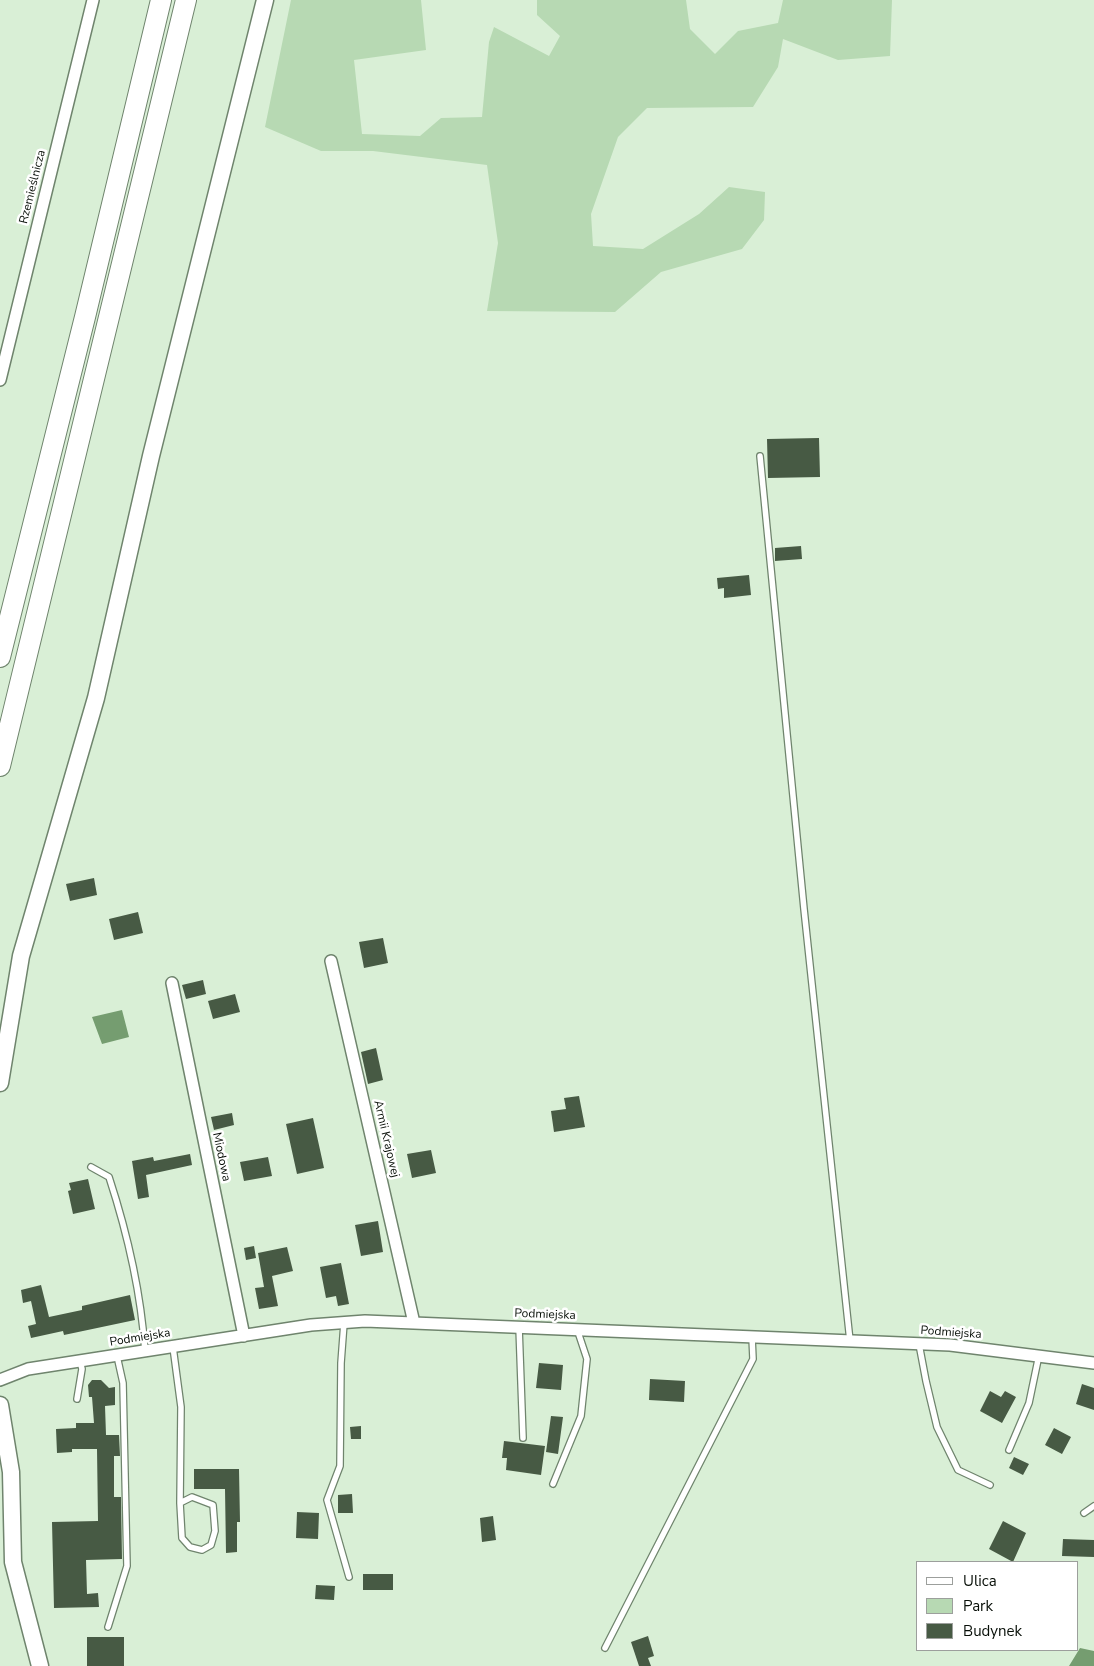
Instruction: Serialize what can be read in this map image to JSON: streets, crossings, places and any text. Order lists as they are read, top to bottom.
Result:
{
  "streets": {
    "street": [
      "Rzemieślnicza",
      "Armii Krajowej",
      "Miodowa",
      "Podmiejska"
    ]
  },
  "crossings": [
    ["Armii Krajowej", "Podmiejska"],
    ["Miodowa", "Podmiejska"]
  ],
  "legend": ["Ulica", "Park", "Budynek"]
}
